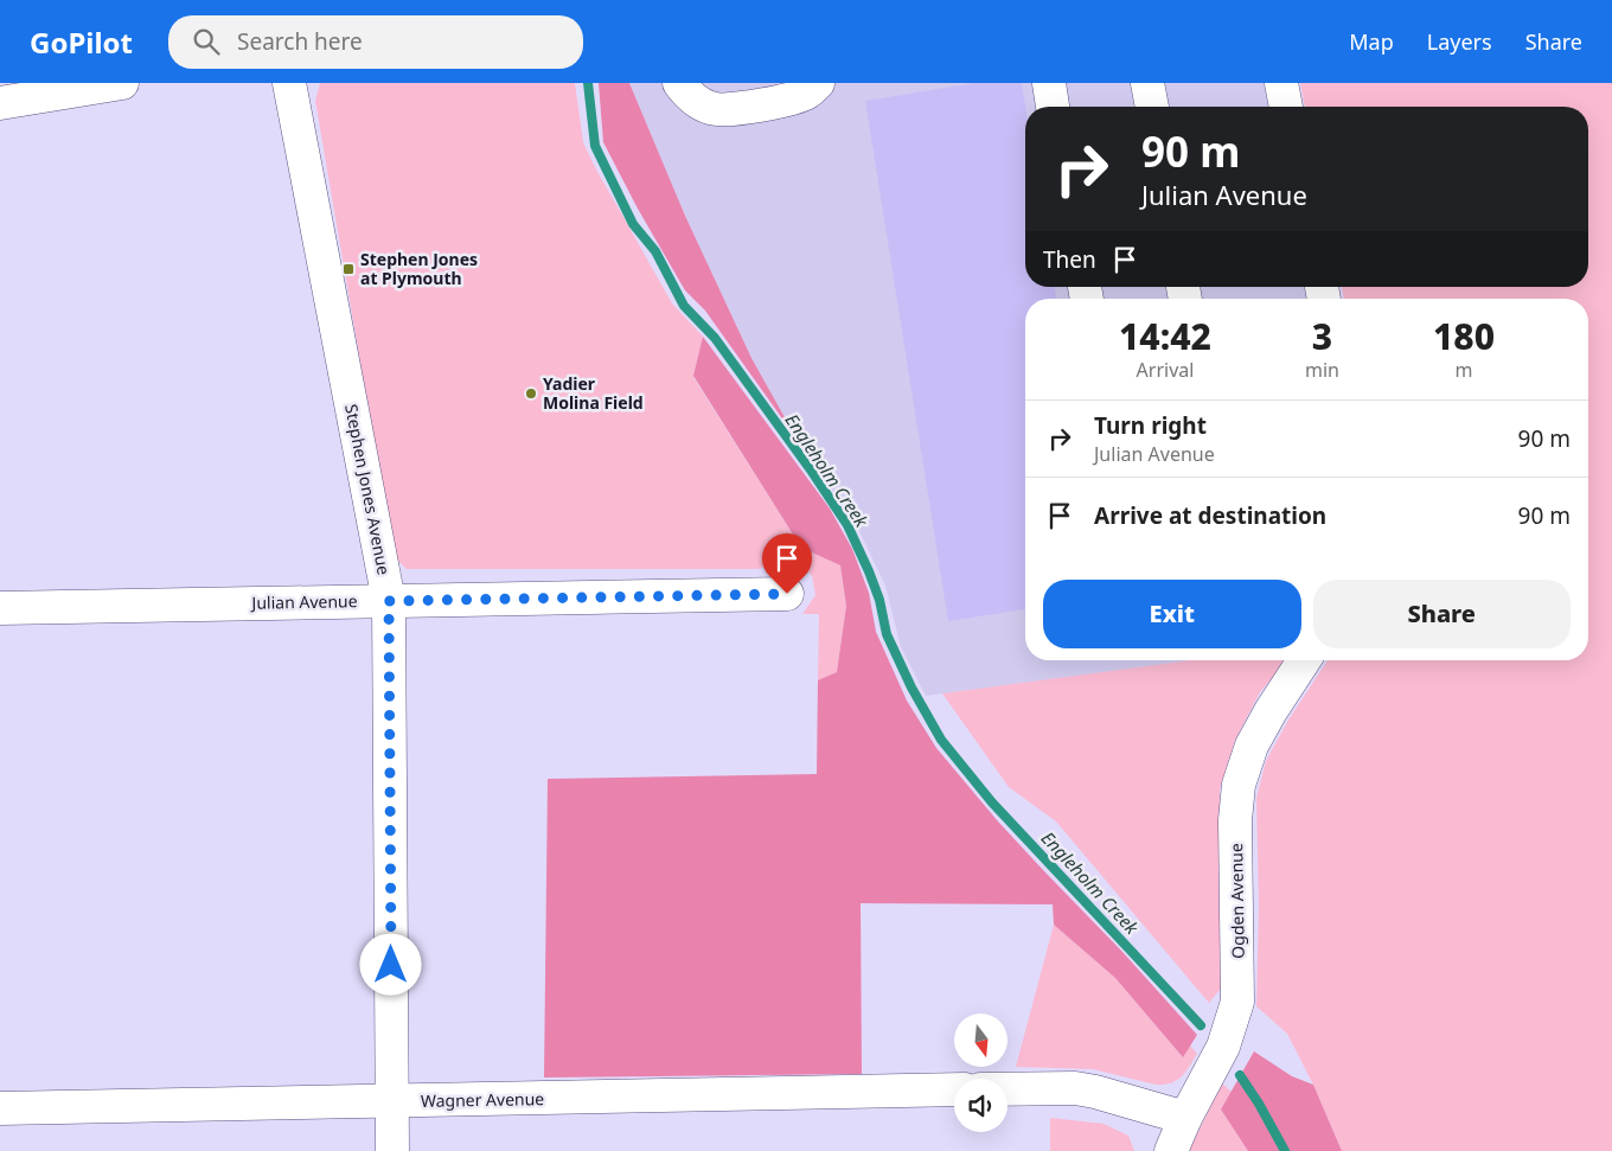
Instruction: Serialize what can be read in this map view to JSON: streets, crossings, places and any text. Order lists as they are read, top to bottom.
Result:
{
  "streets": {
    "street": [
      "Stephen Jones Avenue",
      "Julian Avenue",
      "Ogden Avenue",
      "Wagner Avenue"
    ]
  },
  "crossings": [
    ["Stephen Jones Avenue", "Julian Avenue"],
    ["Stephen Jones Avenue", "Wagner Avenue"]
  ],
  "water": ["Engleholm Creek"],
  "places": {
    "transit": ["Stephen Jones at Plymouth"],
    "other": ["Yadier Molina Field"]
  },
  "north": "bottom",
  "page": {
    "header": "GoPilot",
    "search": "Search here",
    "nav": ["Map", "Layers", "Share"],
    "turn": ["90 m", "Julian Avenue"],
    "then": "Then",
    "eta": [
      "14:42",
      "Arrival",
      "3",
      "min",
      "180",
      "m"
    ],
    "list": [
      {
        "name": "Turn right",
        "note": "Julian Avenue",
        "value": "90 m"
      },
      {
        "name": "Arrive at destination",
        "value": "90 m"
      }
    ],
    "buttons": ["Exit", "Share"]
  }
}
